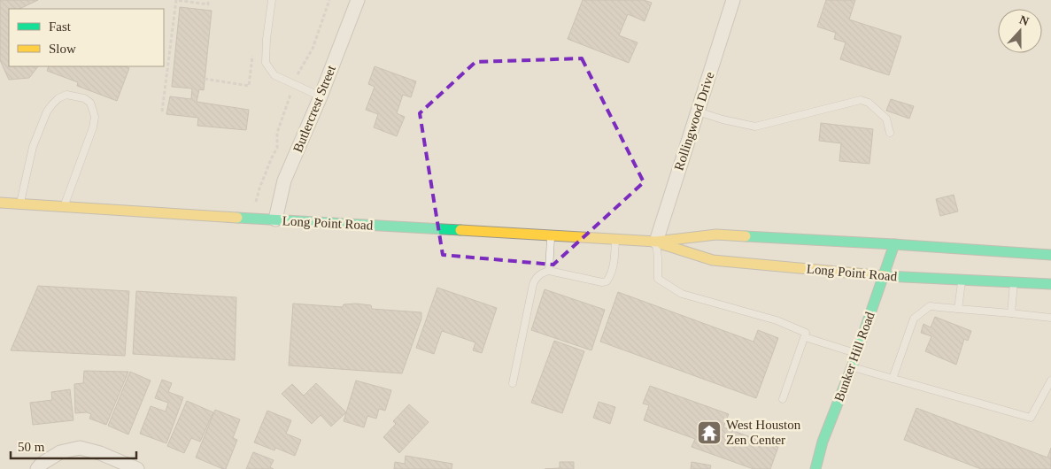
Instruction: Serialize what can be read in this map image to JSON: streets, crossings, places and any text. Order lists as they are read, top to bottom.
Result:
{
  "streets": {
    "main road": ["Long Point Road", "Bunker Hill Road"],
    "street": ["Butlercrest Street", "Rollingwood Drive"]
  },
  "crossings": [
    ["Butlercrest Street", "Long Point Road"],
    ["Rollingwood Drive", "Long Point Road"],
    ["Long Point Road", "Bunker Hill Road"]
  ],
  "places": {
    "temple": ["West Houston Zen Center"]
  },
  "legend": ["Fast", "Slow"],
  "scale_bar": "50 m",
  "north": "top"
}
